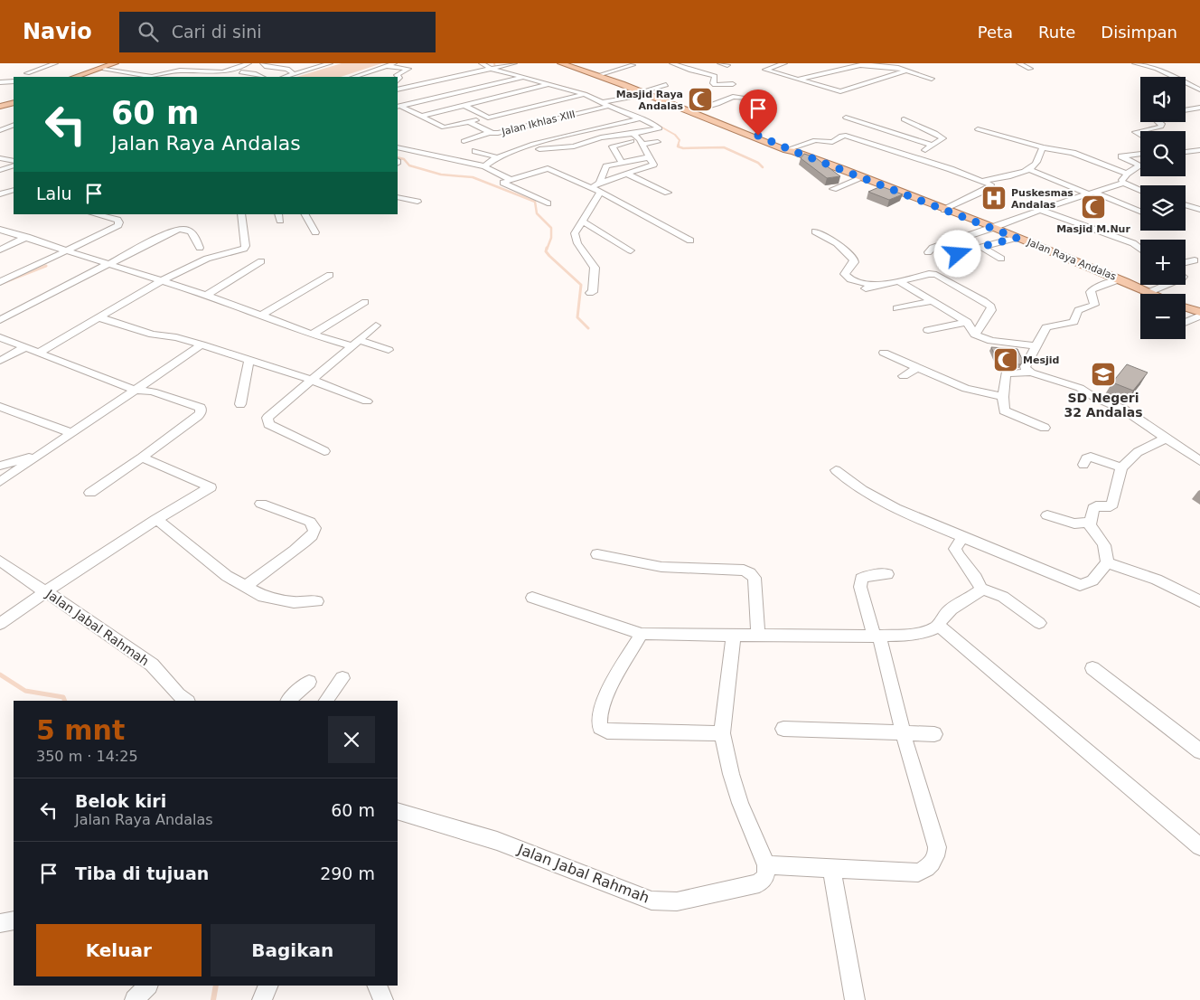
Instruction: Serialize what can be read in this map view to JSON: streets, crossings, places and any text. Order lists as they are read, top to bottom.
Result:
{
  "streets": {
    "main road": ["Jalan Raya Andalas"],
    "street": ["Jalan Ikhlas XIII", "Jalan Jabal Rahmah"]
  },
  "crossings": [
    ["Jalan Ikhlas XIII", "Jalan Raya Andalas"]
  ],
  "places": {
    "mosque": ["Masjid Raya Andalas", "Masjid M.Nur", "Mesjid"],
    "hospital": ["Puskesmas Andalas"],
    "school or university": ["SD Negeri 32 Andalas"]
  },
  "page": {
    "header": "Navio",
    "search": "Cari di sini",
    "nav": ["Peta", "Rute", "Disimpan"],
    "map_buttons": ["+", "−"],
    "turn": ["60 m", "Jalan Raya Andalas"],
    "then": "Lalu",
    "heading": ["5 mnt", "350 m · 14:25"],
    "list": [
      {
        "name": "Belok kiri",
        "note": "Jalan Raya Andalas",
        "value": "60 m"
      },
      {
        "name": "Tiba di tujuan",
        "value": "290 m"
      }
    ],
    "buttons": ["Keluar", "Bagikan"]
  }
}
